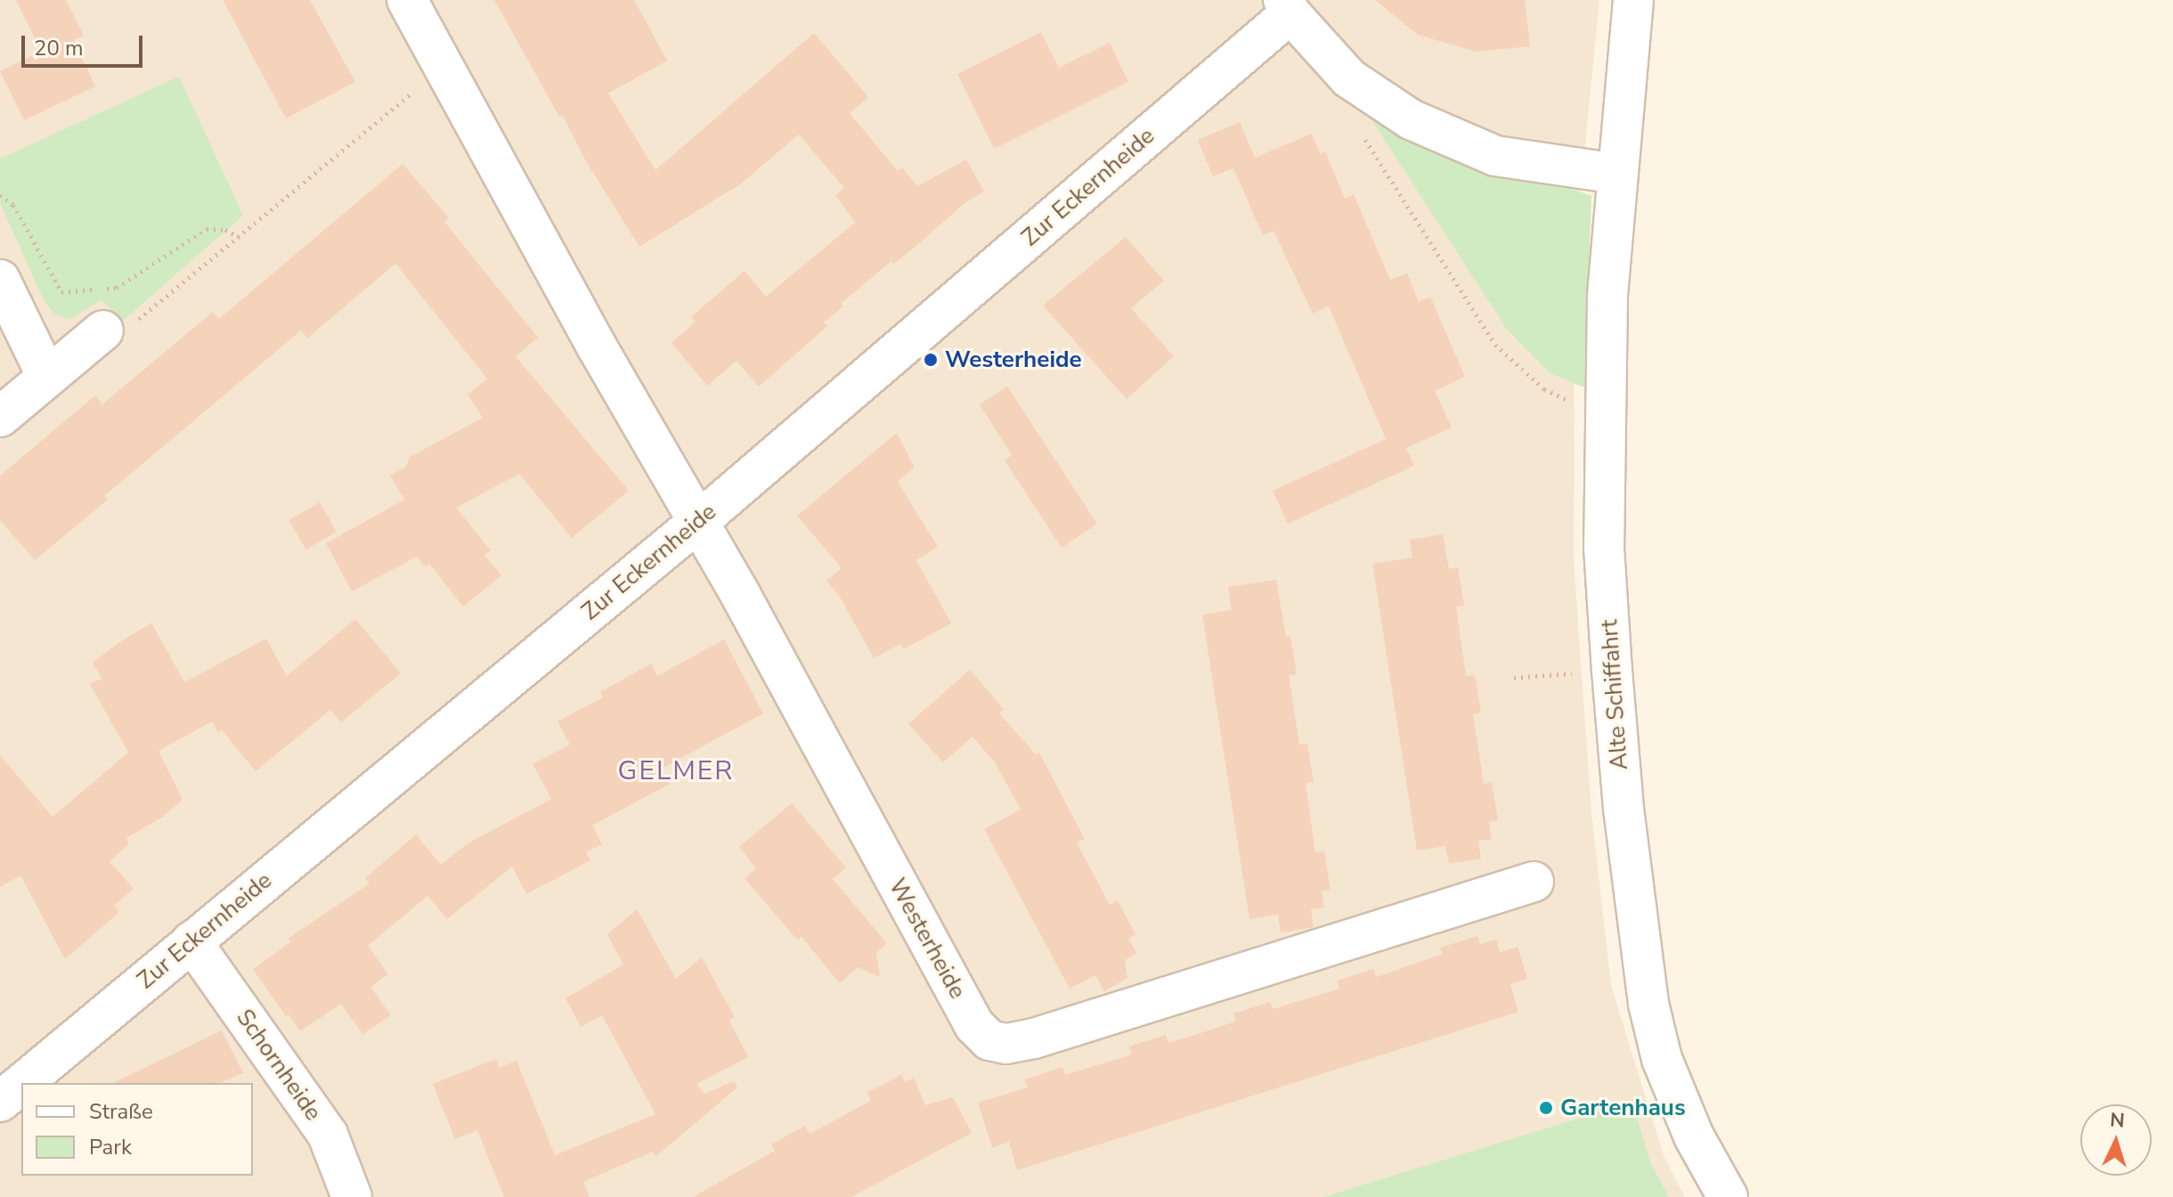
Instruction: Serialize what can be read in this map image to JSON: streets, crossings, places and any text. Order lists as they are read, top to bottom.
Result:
{
  "streets": {
    "street": [
      "Zur Eckernheide",
      "Alte Schiffahrt",
      "Westerheide",
      "Schornheide"
    ]
  },
  "crossings": [
    ["Zur Eckernheide", "Westerheide"],
    ["Zur Eckernheide", "Schornheide"]
  ],
  "districts": ["GELMER"],
  "places": ["Westerheide", "Gartenhaus"],
  "legend": ["Straße", "Park"],
  "scale_bar": "20 m",
  "north": "top"
}
